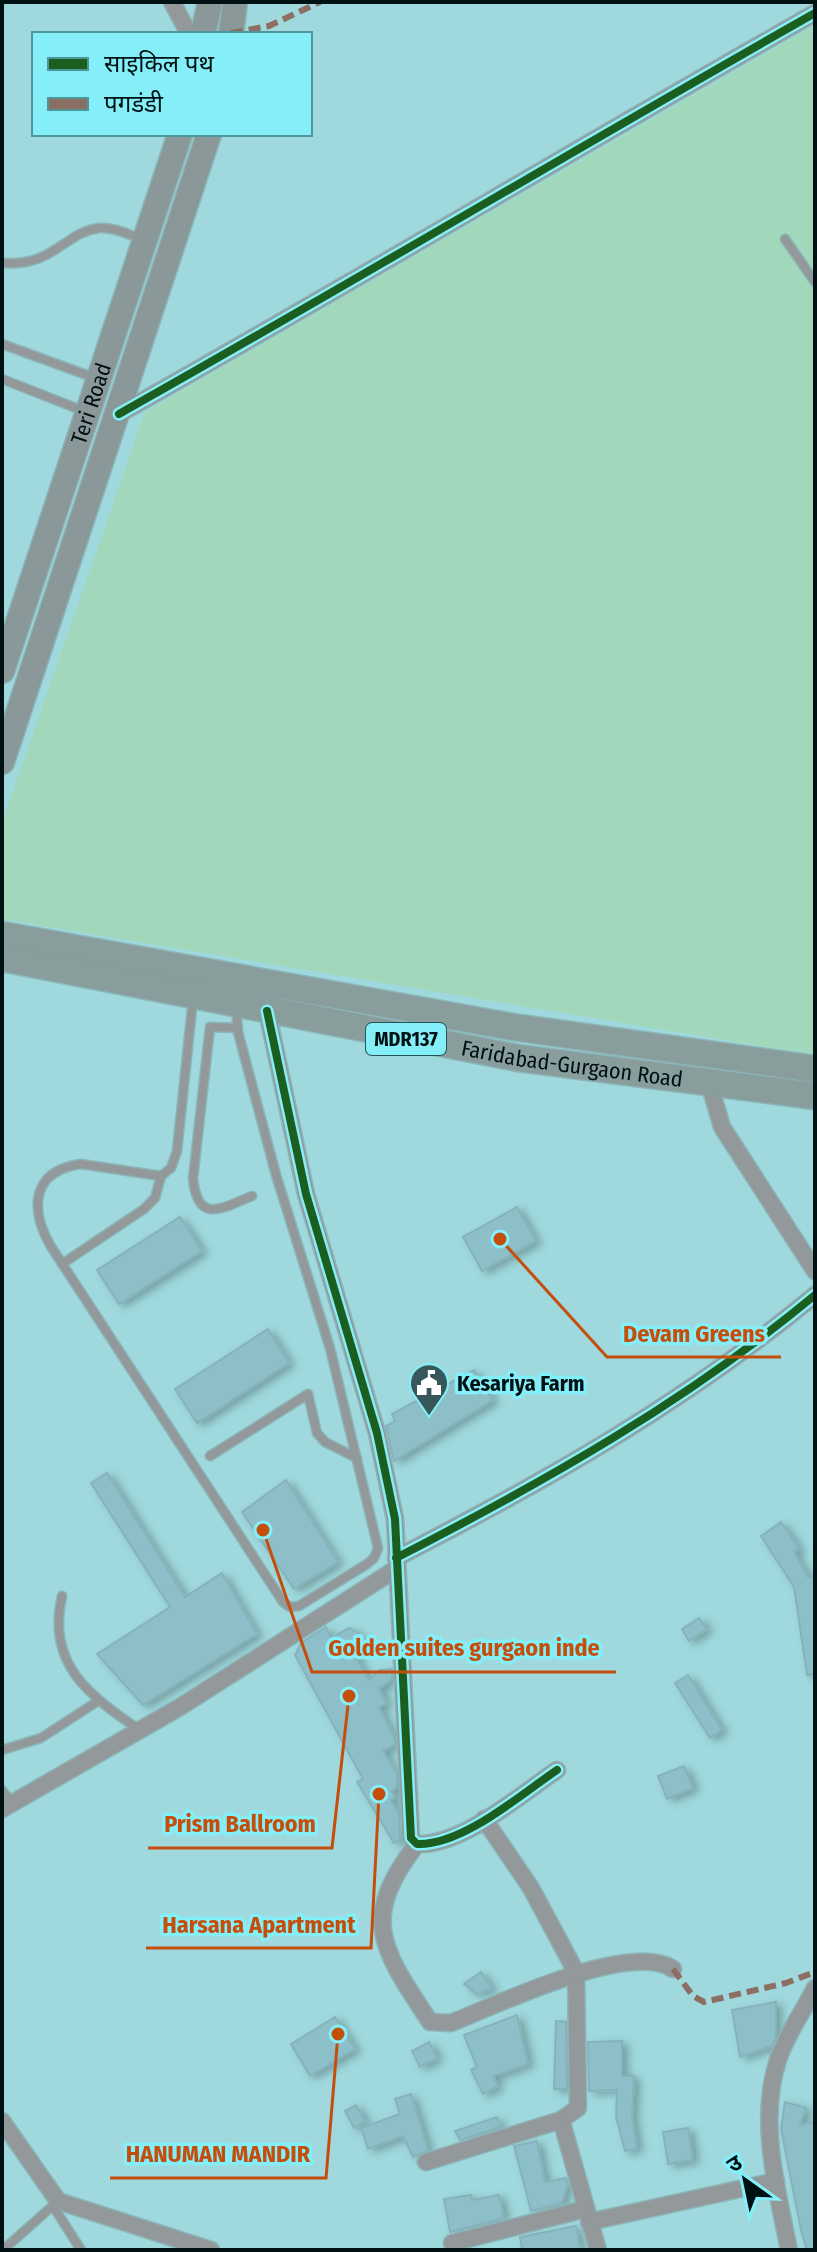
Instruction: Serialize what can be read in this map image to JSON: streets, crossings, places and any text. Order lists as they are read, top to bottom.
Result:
{
  "streets": {
    "main road": ["MDR137", "Faridabad-Gurgaon Road"],
    "street": ["Teri Road"]
  },
  "places": {
    "other": [
      "Devam Greens",
      "Golden suites gurgaon inde",
      "Prism Ballroom",
      "Harsana Apartment",
      "HANUMAN MANDIR"
    ],
    "public building": ["Kesariya Farm"]
  },
  "legend": ["साइकिल पथ", "पगडंडी"],
  "north": "top left"
}
